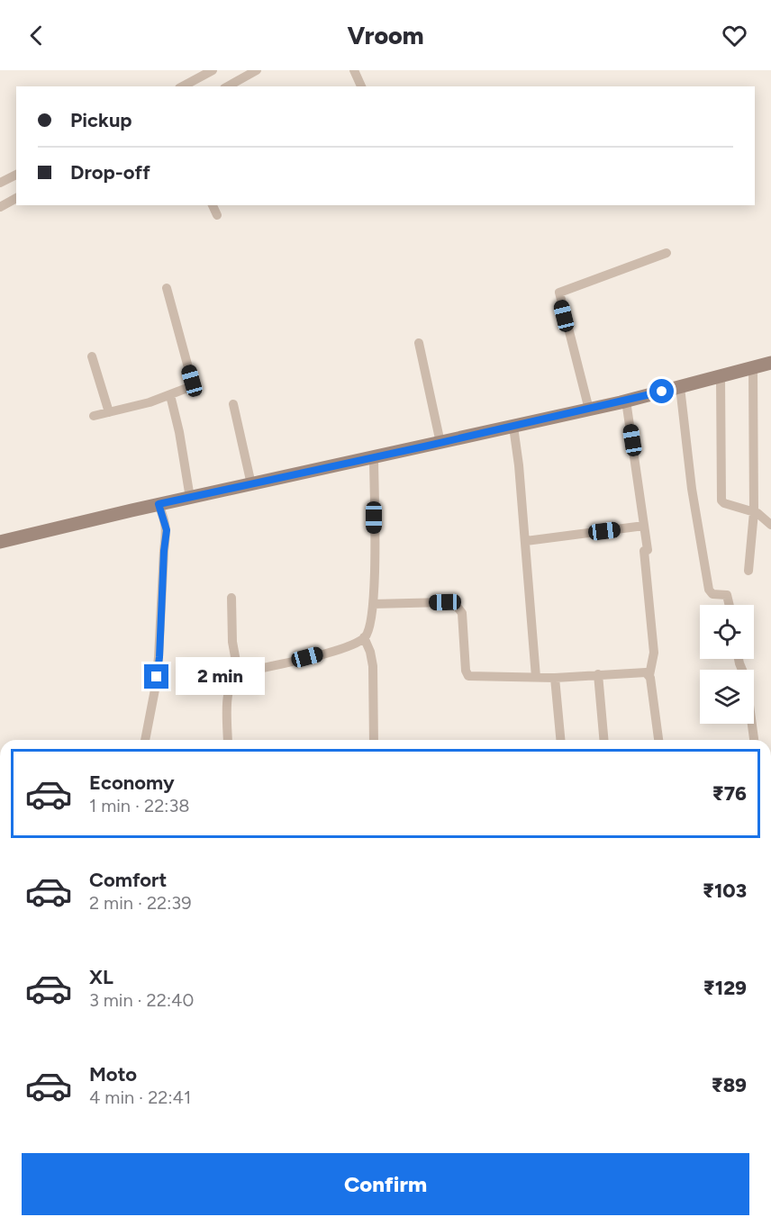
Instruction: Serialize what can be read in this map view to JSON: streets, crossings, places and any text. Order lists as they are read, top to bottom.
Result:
{
  "page": {
    "header": "Vroom",
    "banner": ["Pickup", "Drop-off"],
    "bubble": "2 min",
    "list": [
      {
        "name": "Economy",
        "note": "1 min · 22:38",
        "value": "₹76"
      },
      {
        "name": "Comfort",
        "note": "2 min · 22:39",
        "value": "₹103"
      },
      {
        "name": "XL",
        "note": "3 min · 22:40",
        "value": "₹129"
      },
      {
        "name": "Moto",
        "note": "4 min · 22:41",
        "value": "₹89"
      }
    ],
    "buttons": "Confirm"
  }
}
